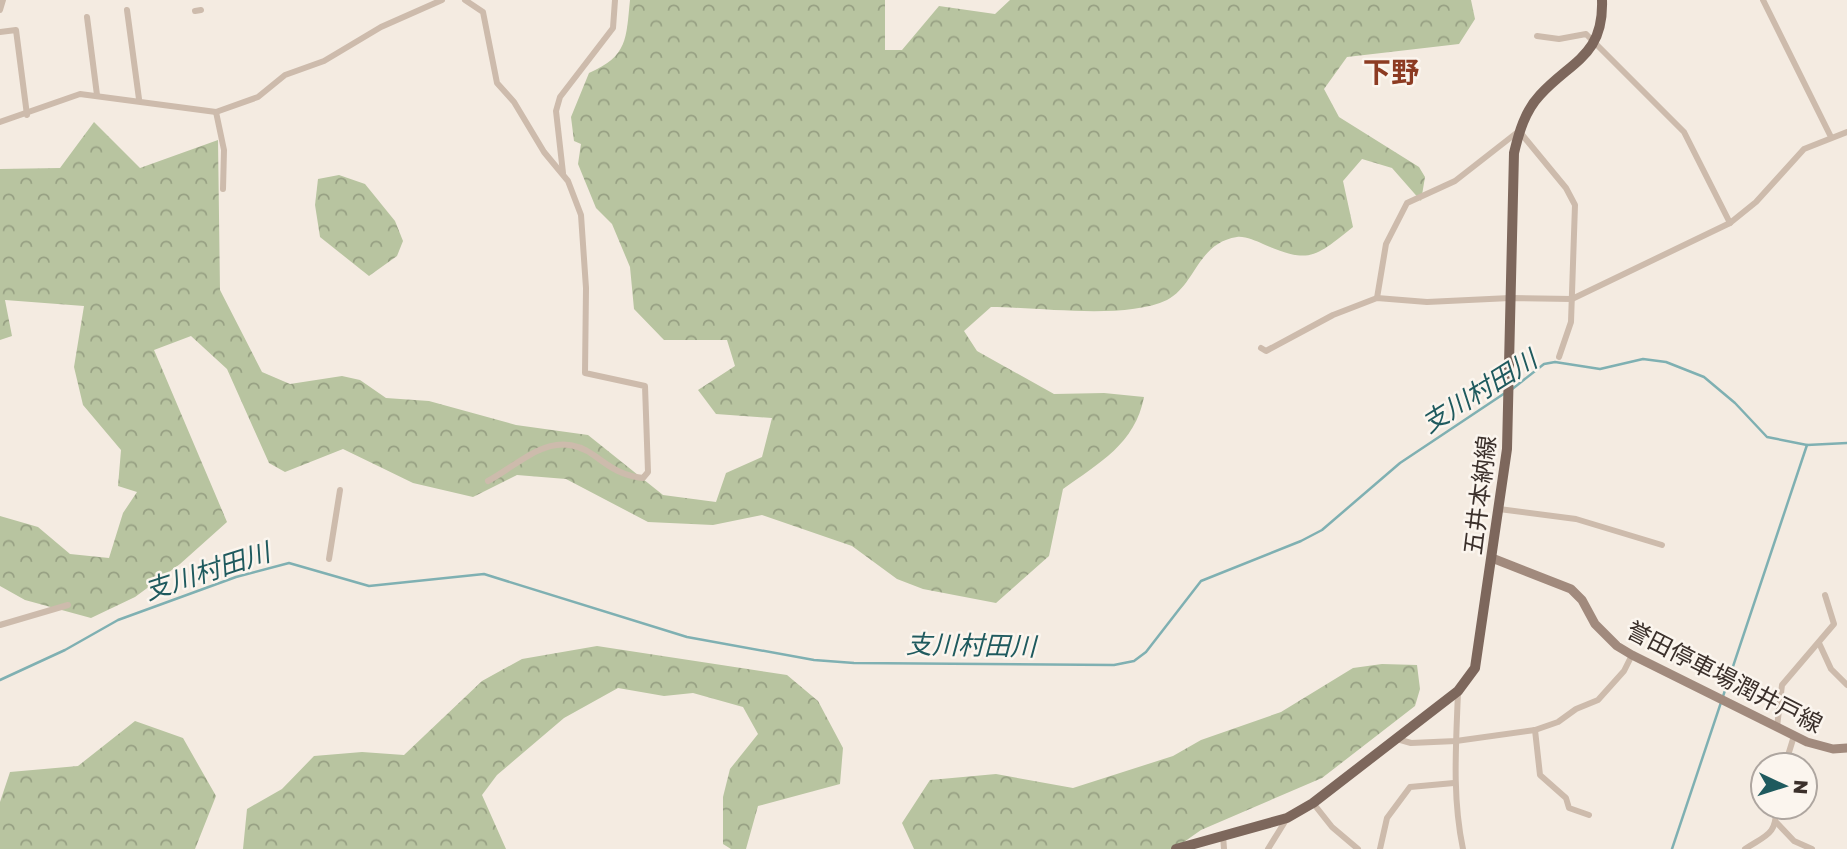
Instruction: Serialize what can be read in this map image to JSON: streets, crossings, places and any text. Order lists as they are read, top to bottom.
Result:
{
  "streets": {
    "main road": ["五井本納線", "誉田停車場潤井戸線"]
  },
  "crossings": [
    ["五井本納線", "誉田停車場潤井戸線"]
  ],
  "districts": ["下野"],
  "water": ["支川村田川"],
  "north": "right"
}
